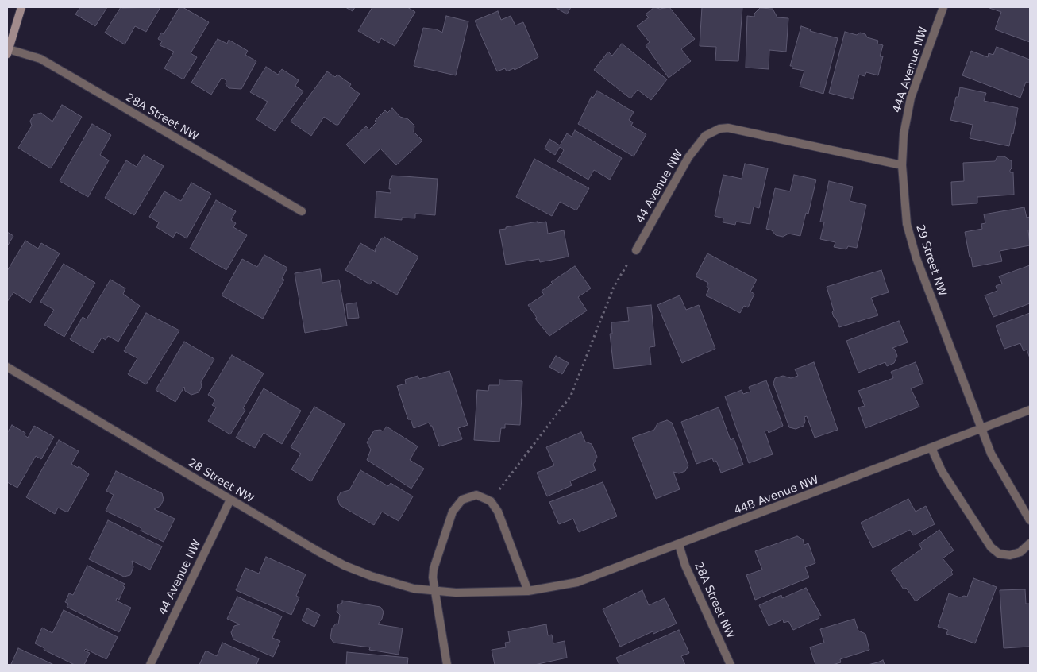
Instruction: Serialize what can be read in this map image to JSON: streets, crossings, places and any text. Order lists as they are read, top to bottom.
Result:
{
  "streets": {
    "street": [
      "44A Avenue NW",
      "28A Street NW",
      "44 Avenue NW",
      "29 Street NW",
      "28 Street NW",
      "44B Avenue NW"
    ]
  },
  "crossings": [
    ["44A Avenue NW", "44 Avenue NW"],
    ["44A Avenue NW", "29 Street NW"],
    ["28A Street NW", "44B Avenue NW"],
    ["44 Avenue NW", "29 Street NW"],
    ["44 Avenue NW", "28 Street NW"],
    ["29 Street NW", "44B Avenue NW"],
    ["28 Street NW", "44B Avenue NW"]
  ]
}
